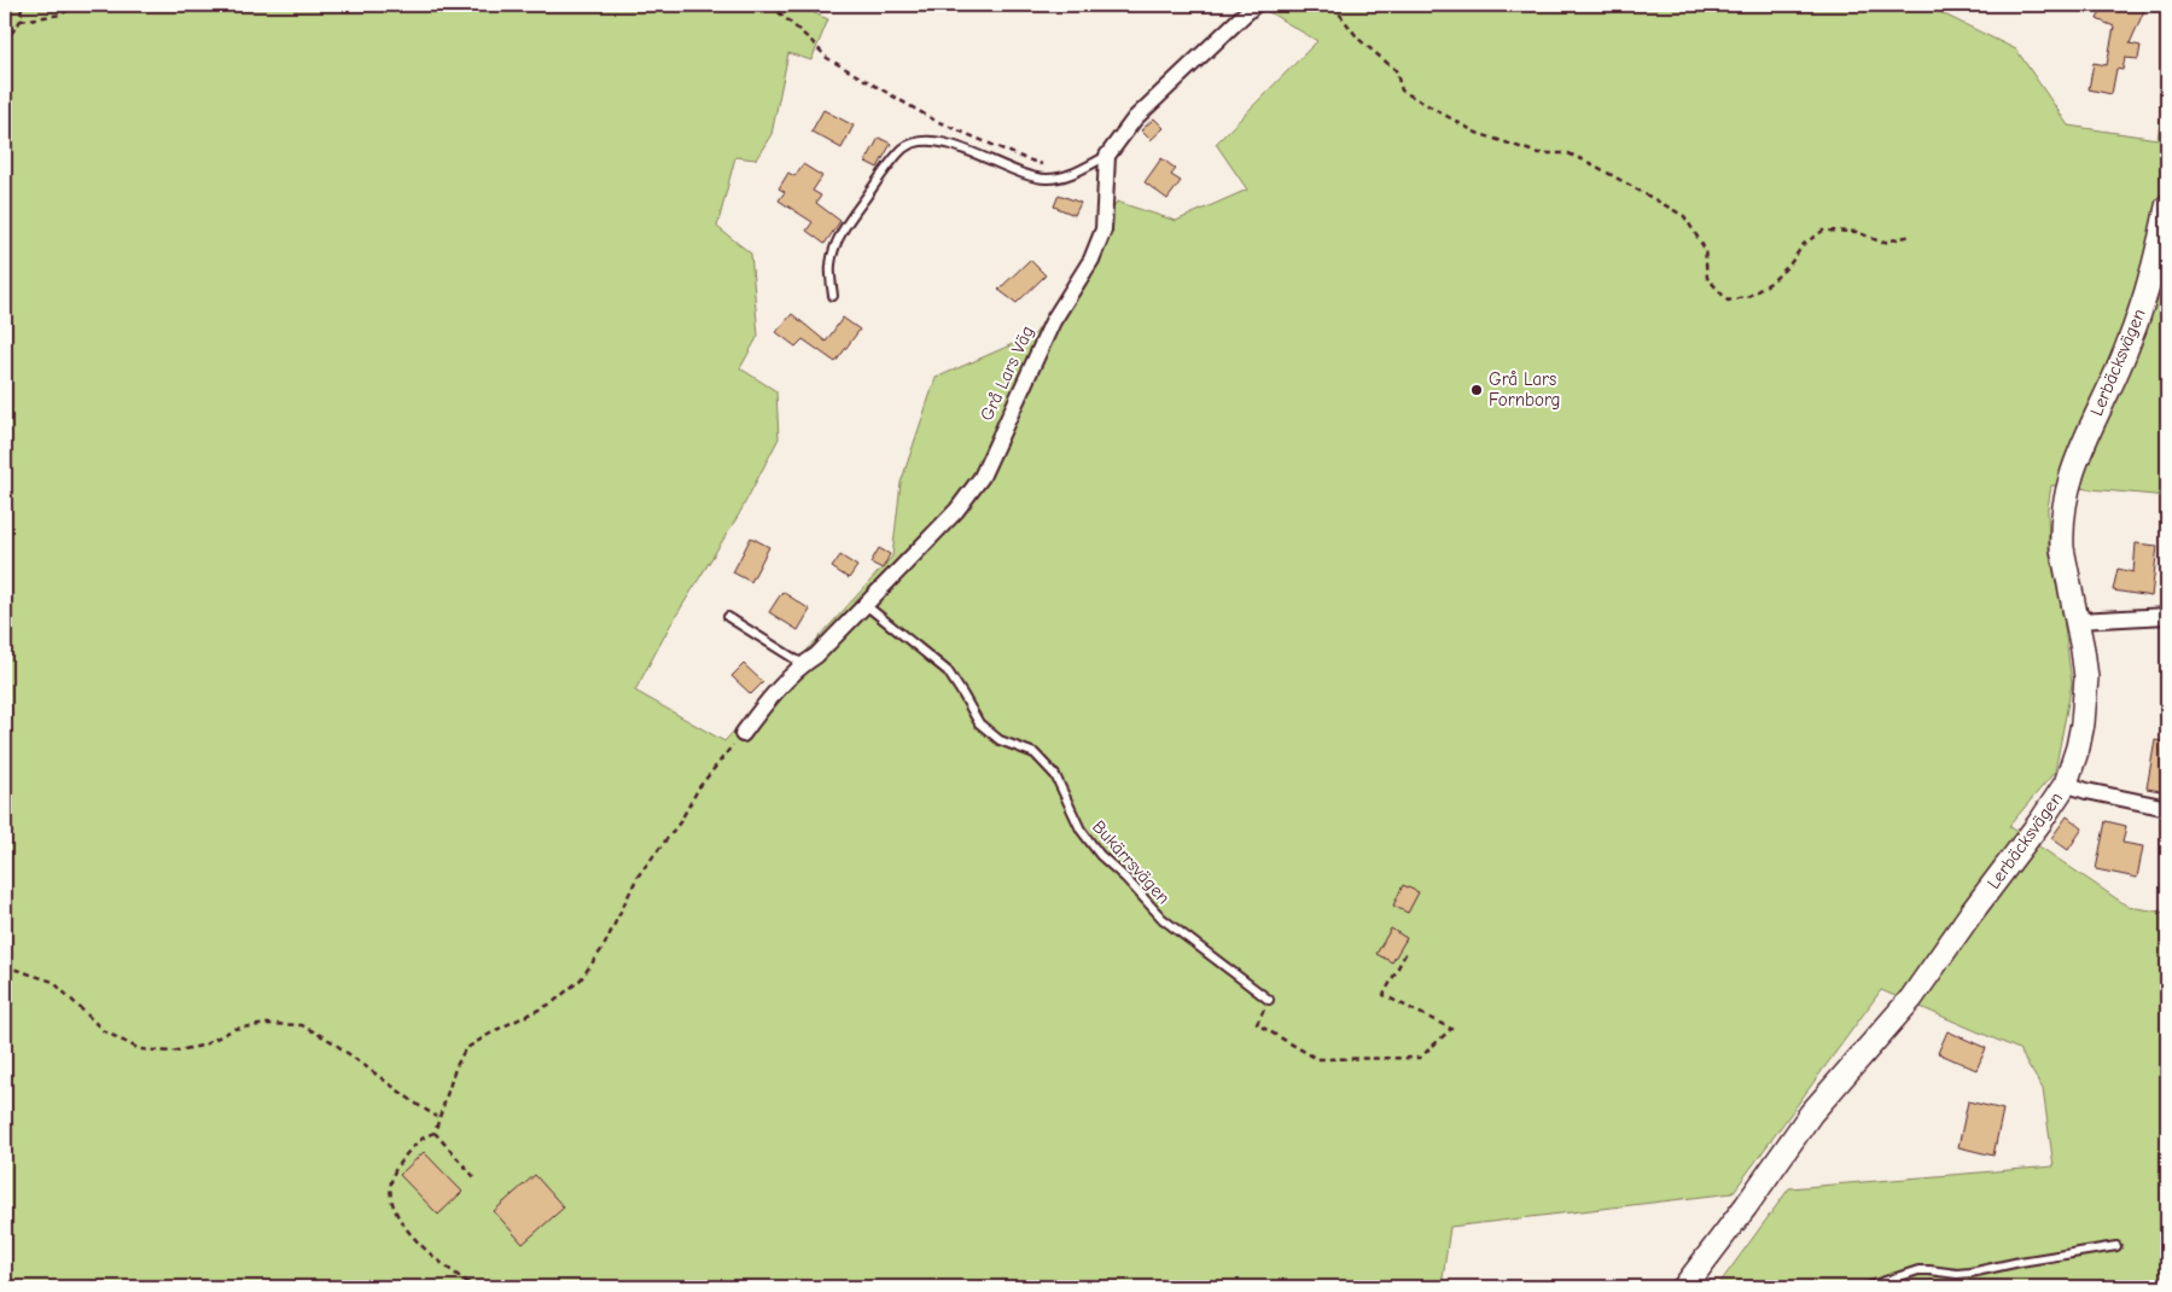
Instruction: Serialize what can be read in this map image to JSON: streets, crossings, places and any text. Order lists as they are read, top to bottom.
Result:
{
  "streets": {
    "street": ["Lerbäcksvägen", "Grå Lars Väg"],
    "lane": ["Bukärrsvägen"]
  },
  "crossings": [
    ["Grå Lars Väg", "Bukärrsvägen"]
  ],
  "places": ["Grå Lars Fornborg"]
}
